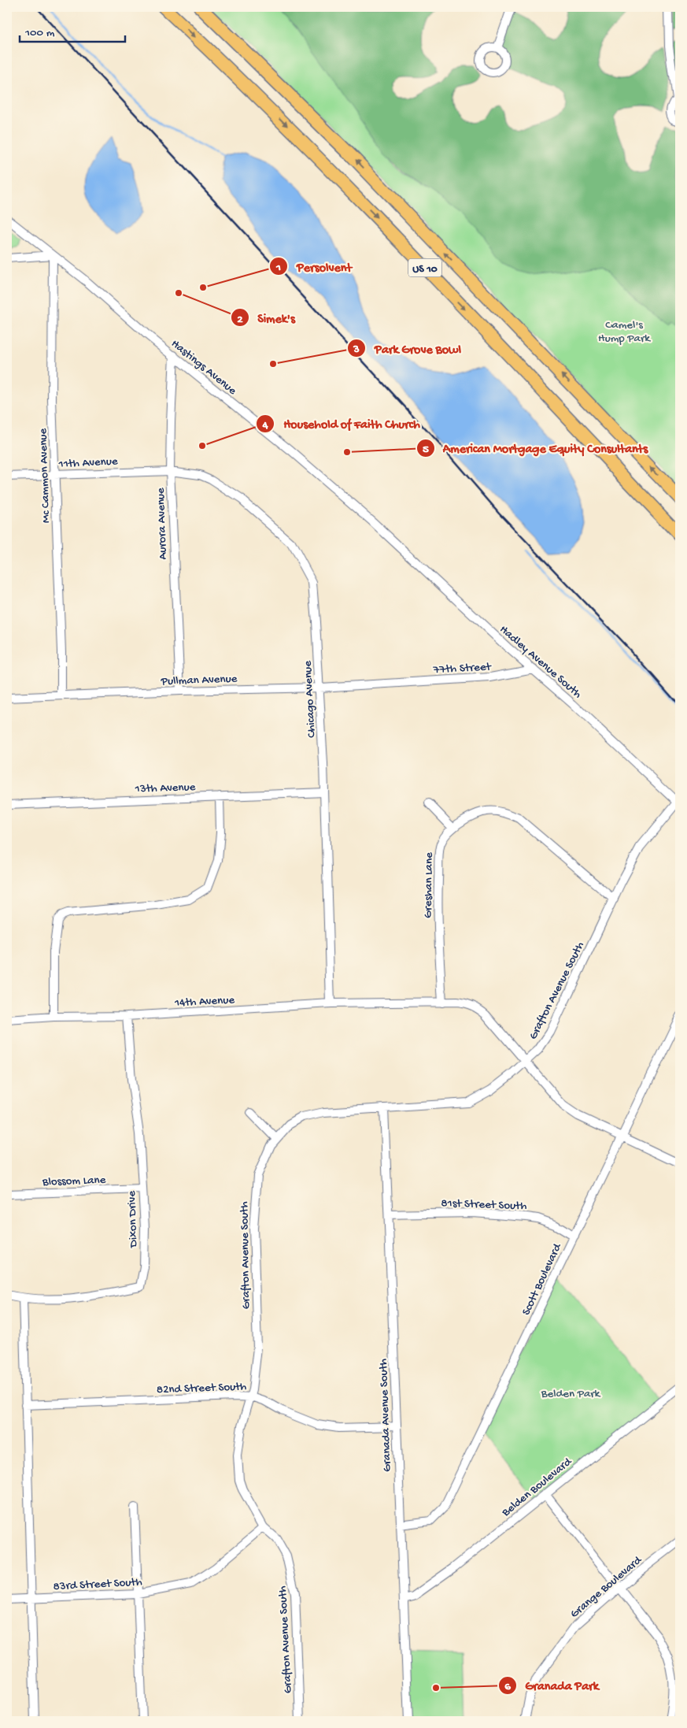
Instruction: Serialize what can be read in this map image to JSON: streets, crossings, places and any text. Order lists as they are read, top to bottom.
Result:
{
  "streets": {
    "highway": ["US 10"],
    "street": [
      "Hastings Avenue",
      "11th Avenue",
      "Mc Cammon Avenue",
      "Aurora Avenue",
      "Hadley Avenue South",
      "77th Street",
      "Pullman Avenue",
      "Chicago Avenue",
      "13th Avenue",
      "Greshan Lane",
      "Grafton Avenue South",
      "14th Avenue",
      "Blossom Lane",
      "81st Street South",
      "Dixon Drive",
      "Scott Boulevard",
      "82nd Street South",
      "Granada Avenue South",
      "Belden Boulevard",
      "83rd Street South",
      "Grange Boulevard"
    ]
  },
  "crossings": [
    ["Hastings Avenue", "Mc Cammon Avenue"],
    ["Hastings Avenue", "Aurora Avenue"],
    ["Hastings Avenue", "Hadley Avenue South"],
    ["11th Avenue", "Mc Cammon Avenue"],
    ["11th Avenue", "Aurora Avenue"],
    ["11th Avenue", "Chicago Avenue"],
    ["Mc Cammon Avenue", "Pullman Avenue"],
    ["Aurora Avenue", "Pullman Avenue"],
    ["Aurora Avenue", "Chicago Avenue"],
    ["Hadley Avenue South", "77th Street"],
    ["Hadley Avenue South", "Grafton Avenue South"],
    ["77th Street", "Pullman Avenue"],
    ["Pullman Avenue", "Chicago Avenue"],
    ["Chicago Avenue", "13th Avenue"],
    ["Chicago Avenue", "14th Avenue"],
    ["Greshan Lane", "Grafton Avenue South"],
    ["Greshan Lane", "14th Avenue"],
    ["Grafton Avenue South", "14th Avenue"],
    ["Grafton Avenue South", "82nd Street South"],
    ["Grafton Avenue South", "Granada Avenue South"],
    ["Grafton Avenue South", "83rd Street South"],
    ["14th Avenue", "Dixon Drive"],
    ["14th Avenue", "Scott Boulevard"],
    ["Blossom Lane", "Dixon Drive"],
    ["81st Street South", "Scott Boulevard"],
    ["81st Street South", "Granada Avenue South"],
    ["Scott Boulevard", "Granada Avenue South"],
    ["82nd Street South", "Granada Avenue South"],
    ["Granada Avenue South", "Belden Boulevard"]
  ],
  "parks": ["Camel's Hump Park", "Belden Park"],
  "places": [
    "Persolvent",
    "Simek's",
    "Park Grove Bowl",
    "Household of Faith Church",
    "American Mortgage Equity Consultants",
    "Granada Park"
  ],
  "scale_bar": "100 m"
}
